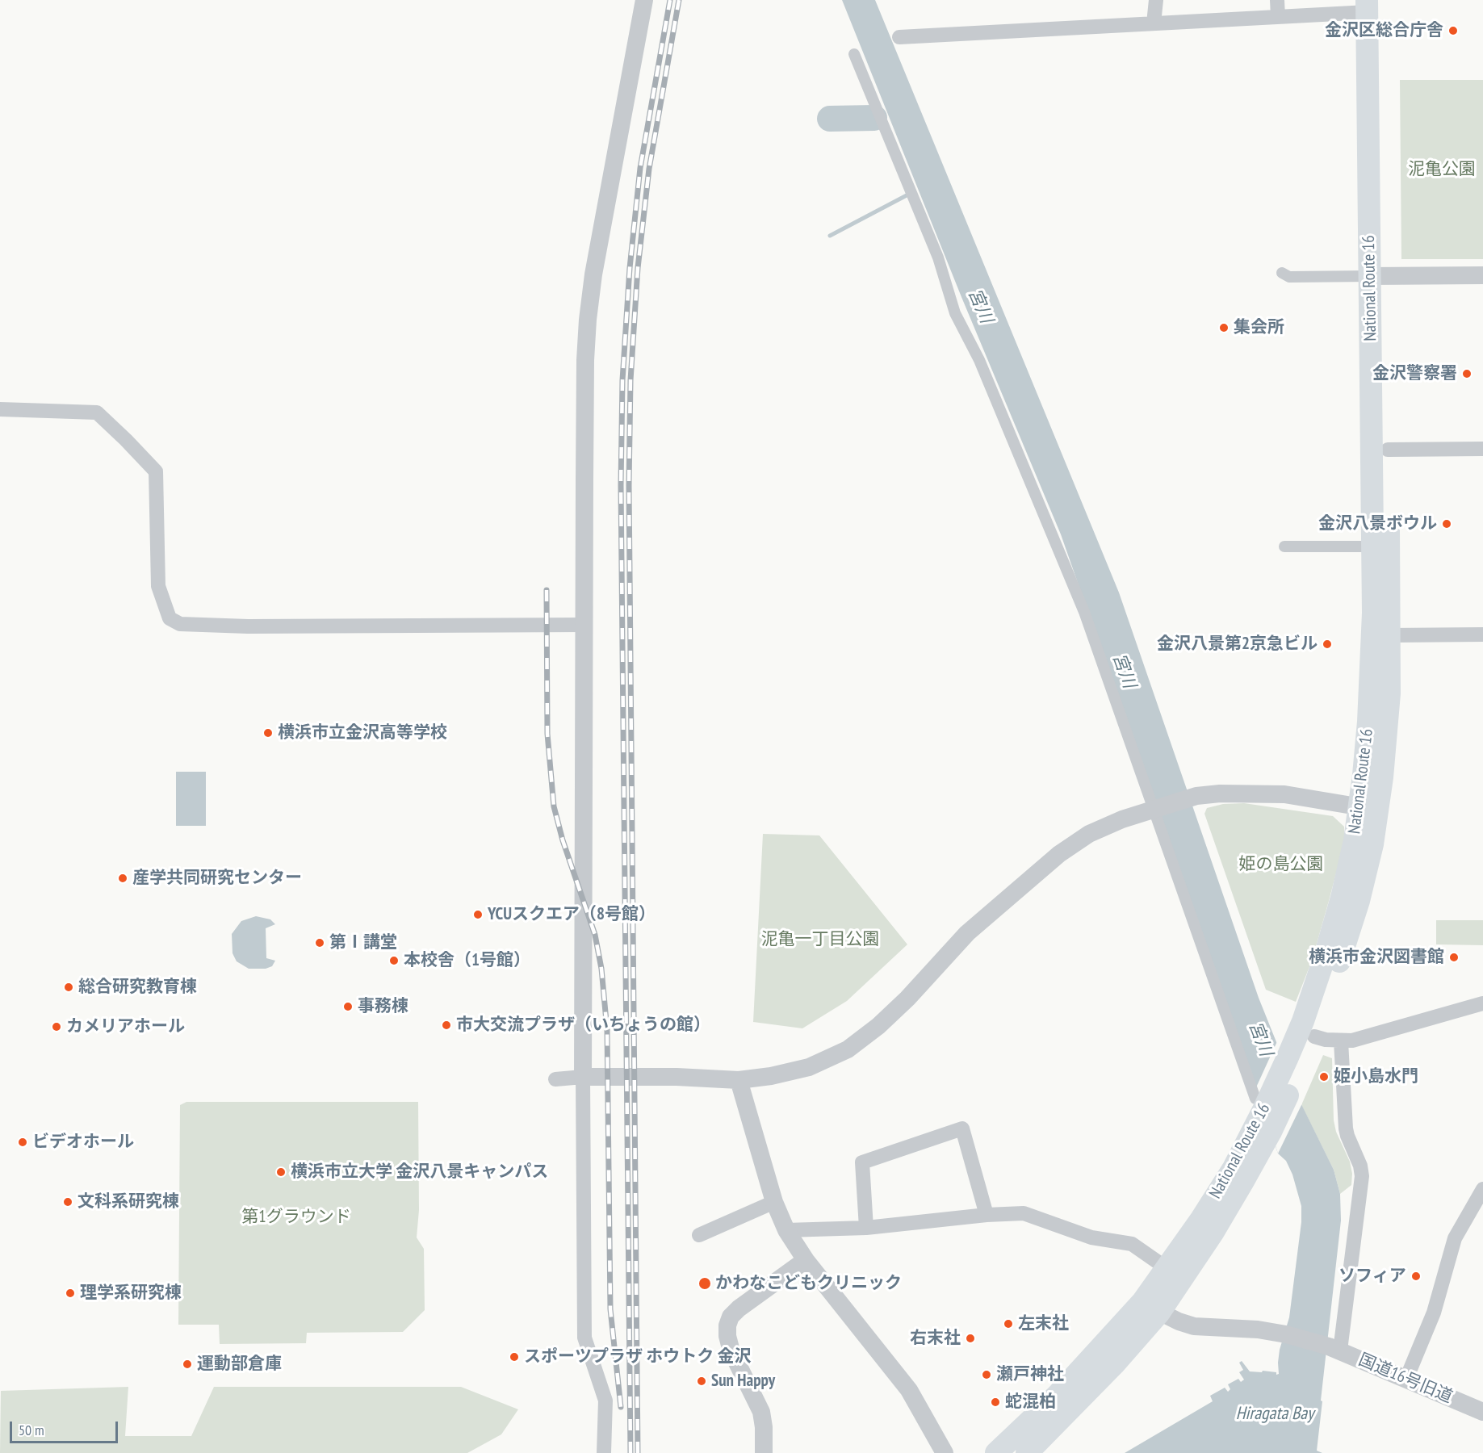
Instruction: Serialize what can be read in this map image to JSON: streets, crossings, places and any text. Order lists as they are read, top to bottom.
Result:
{
  "streets": {
    "highway": ["National Route 16"],
    "street": ["国道16号旧道"]
  },
  "crossings": [
    ["National Route 16", "国道16号旧道"]
  ],
  "water": ["宮川", "Hiragata Bay"],
  "parks": [
    "泥亀公園",
    "姫の島公園",
    "泥亀一丁目公園",
    "第1グラウンド"
  ],
  "places": [
    "金沢区総合庁舎",
    "集会所",
    "金沢警察署",
    "金沢八景ボウル",
    "金沢八景第2京急ビル",
    "横浜市立金沢高等学校",
    "産学共同研究センター",
    "YCUスクエア（8号館）",
    "第Ⅰ講堂",
    "横浜市金沢図書館",
    "本校舎（1号館）",
    "総合研究教育棟",
    "事務棟",
    "市大交流プラザ（いちょうの館）",
    "カメリアホール",
    "姫小島水門",
    "ビデオホール",
    "横浜市立大学 金沢八景キャンパス",
    "文科系研究棟",
    "ソフィア",
    "かわなこどもクリニック",
    "理学系研究棟",
    "左末社",
    "右末社",
    "スポーツプラザ ホウトク 金沢",
    "運動部倉庫",
    "瀬戸神社",
    "Sun Happy",
    "蛇混柏"
  ],
  "scale_bar": "50 m"
}
